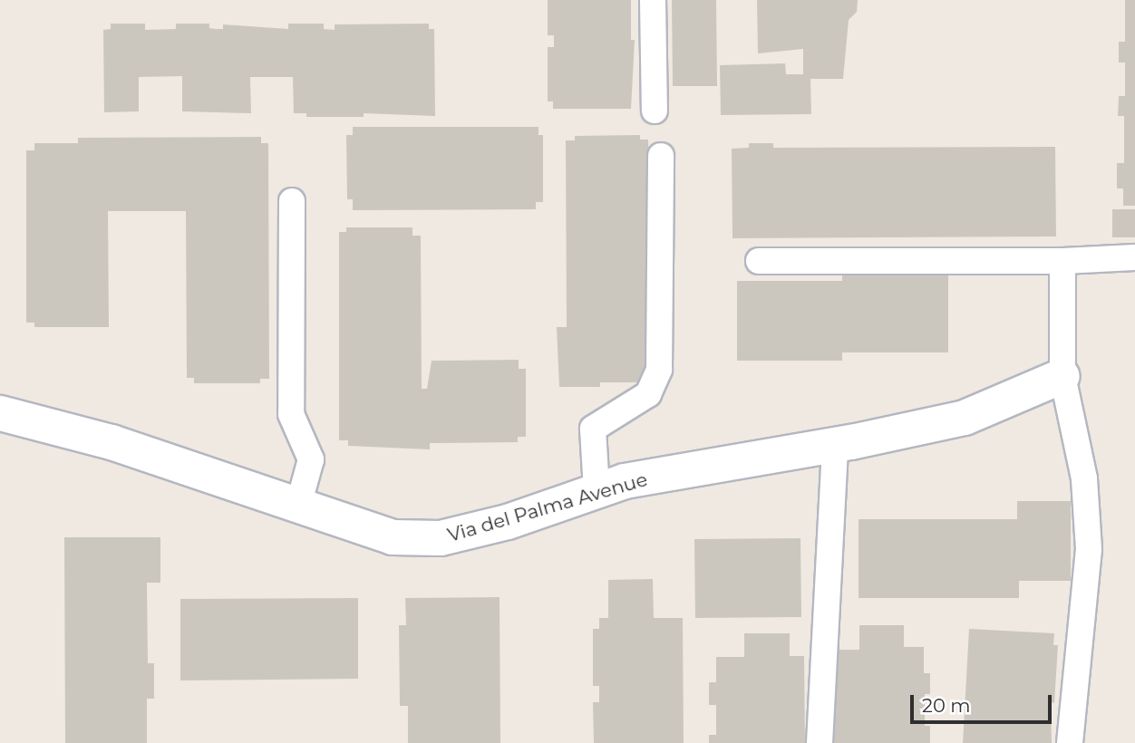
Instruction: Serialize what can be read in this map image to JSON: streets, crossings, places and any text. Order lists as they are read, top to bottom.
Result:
{
  "streets": {
    "street": ["Via del Palma Avenue"]
  },
  "scale_bar": "20 m"
}
